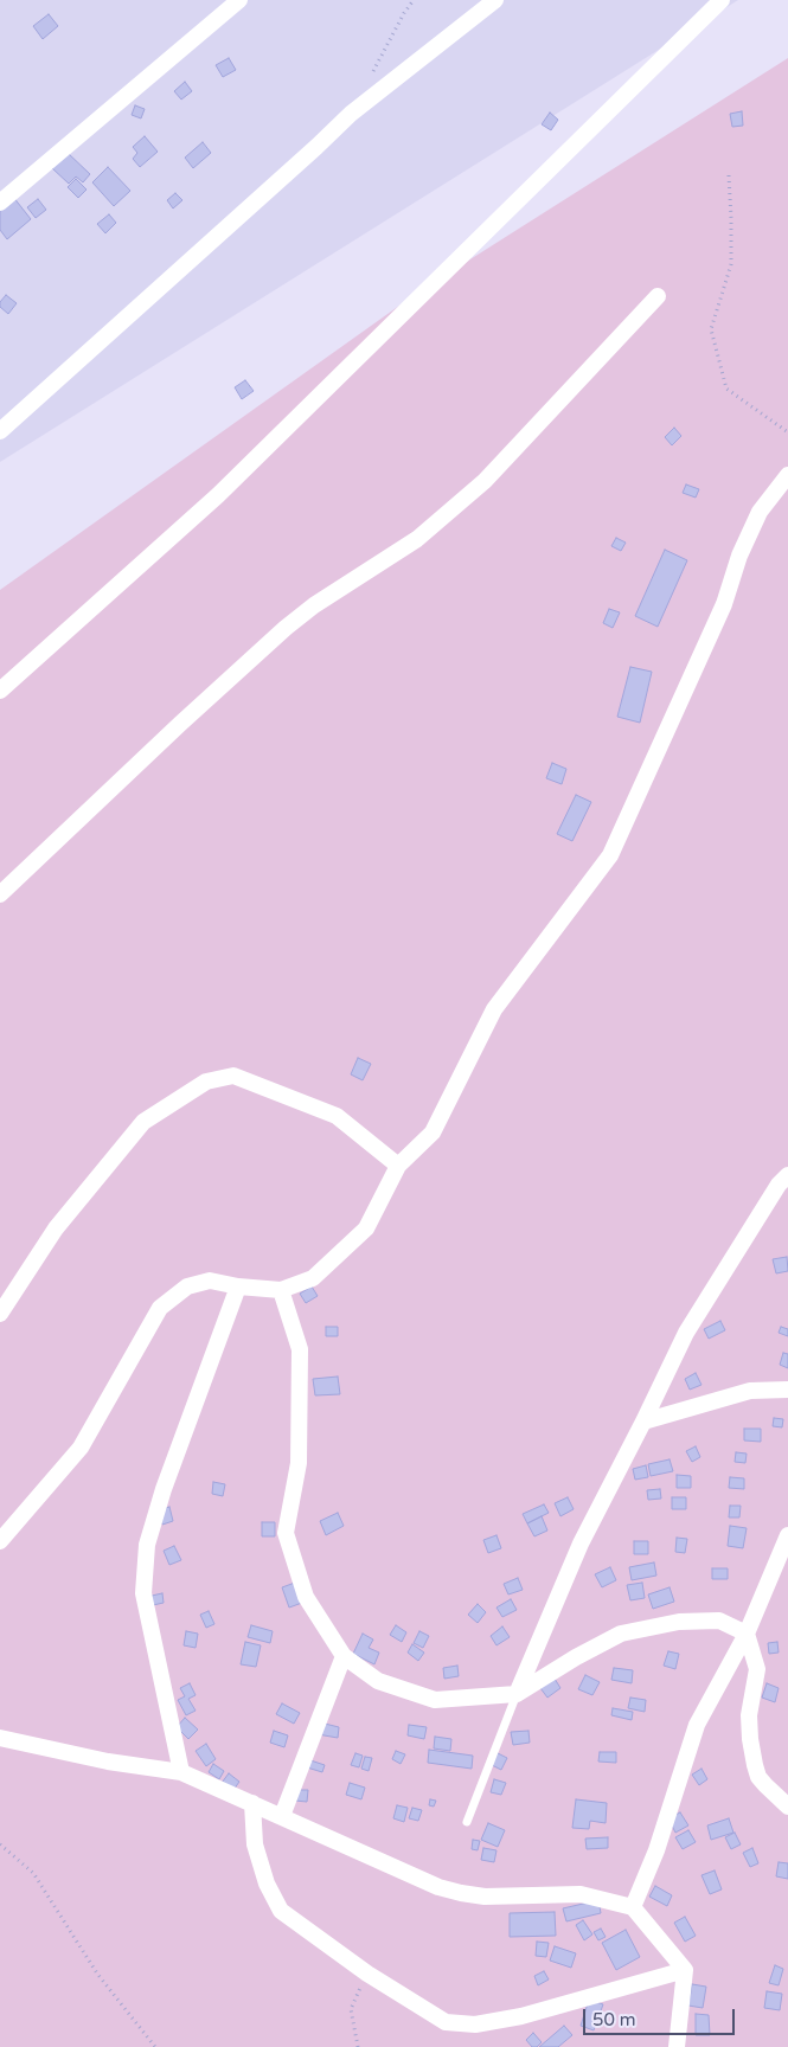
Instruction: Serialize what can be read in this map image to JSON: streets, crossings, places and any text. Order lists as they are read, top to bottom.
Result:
{
  "scale_bar": "50 m"
}
